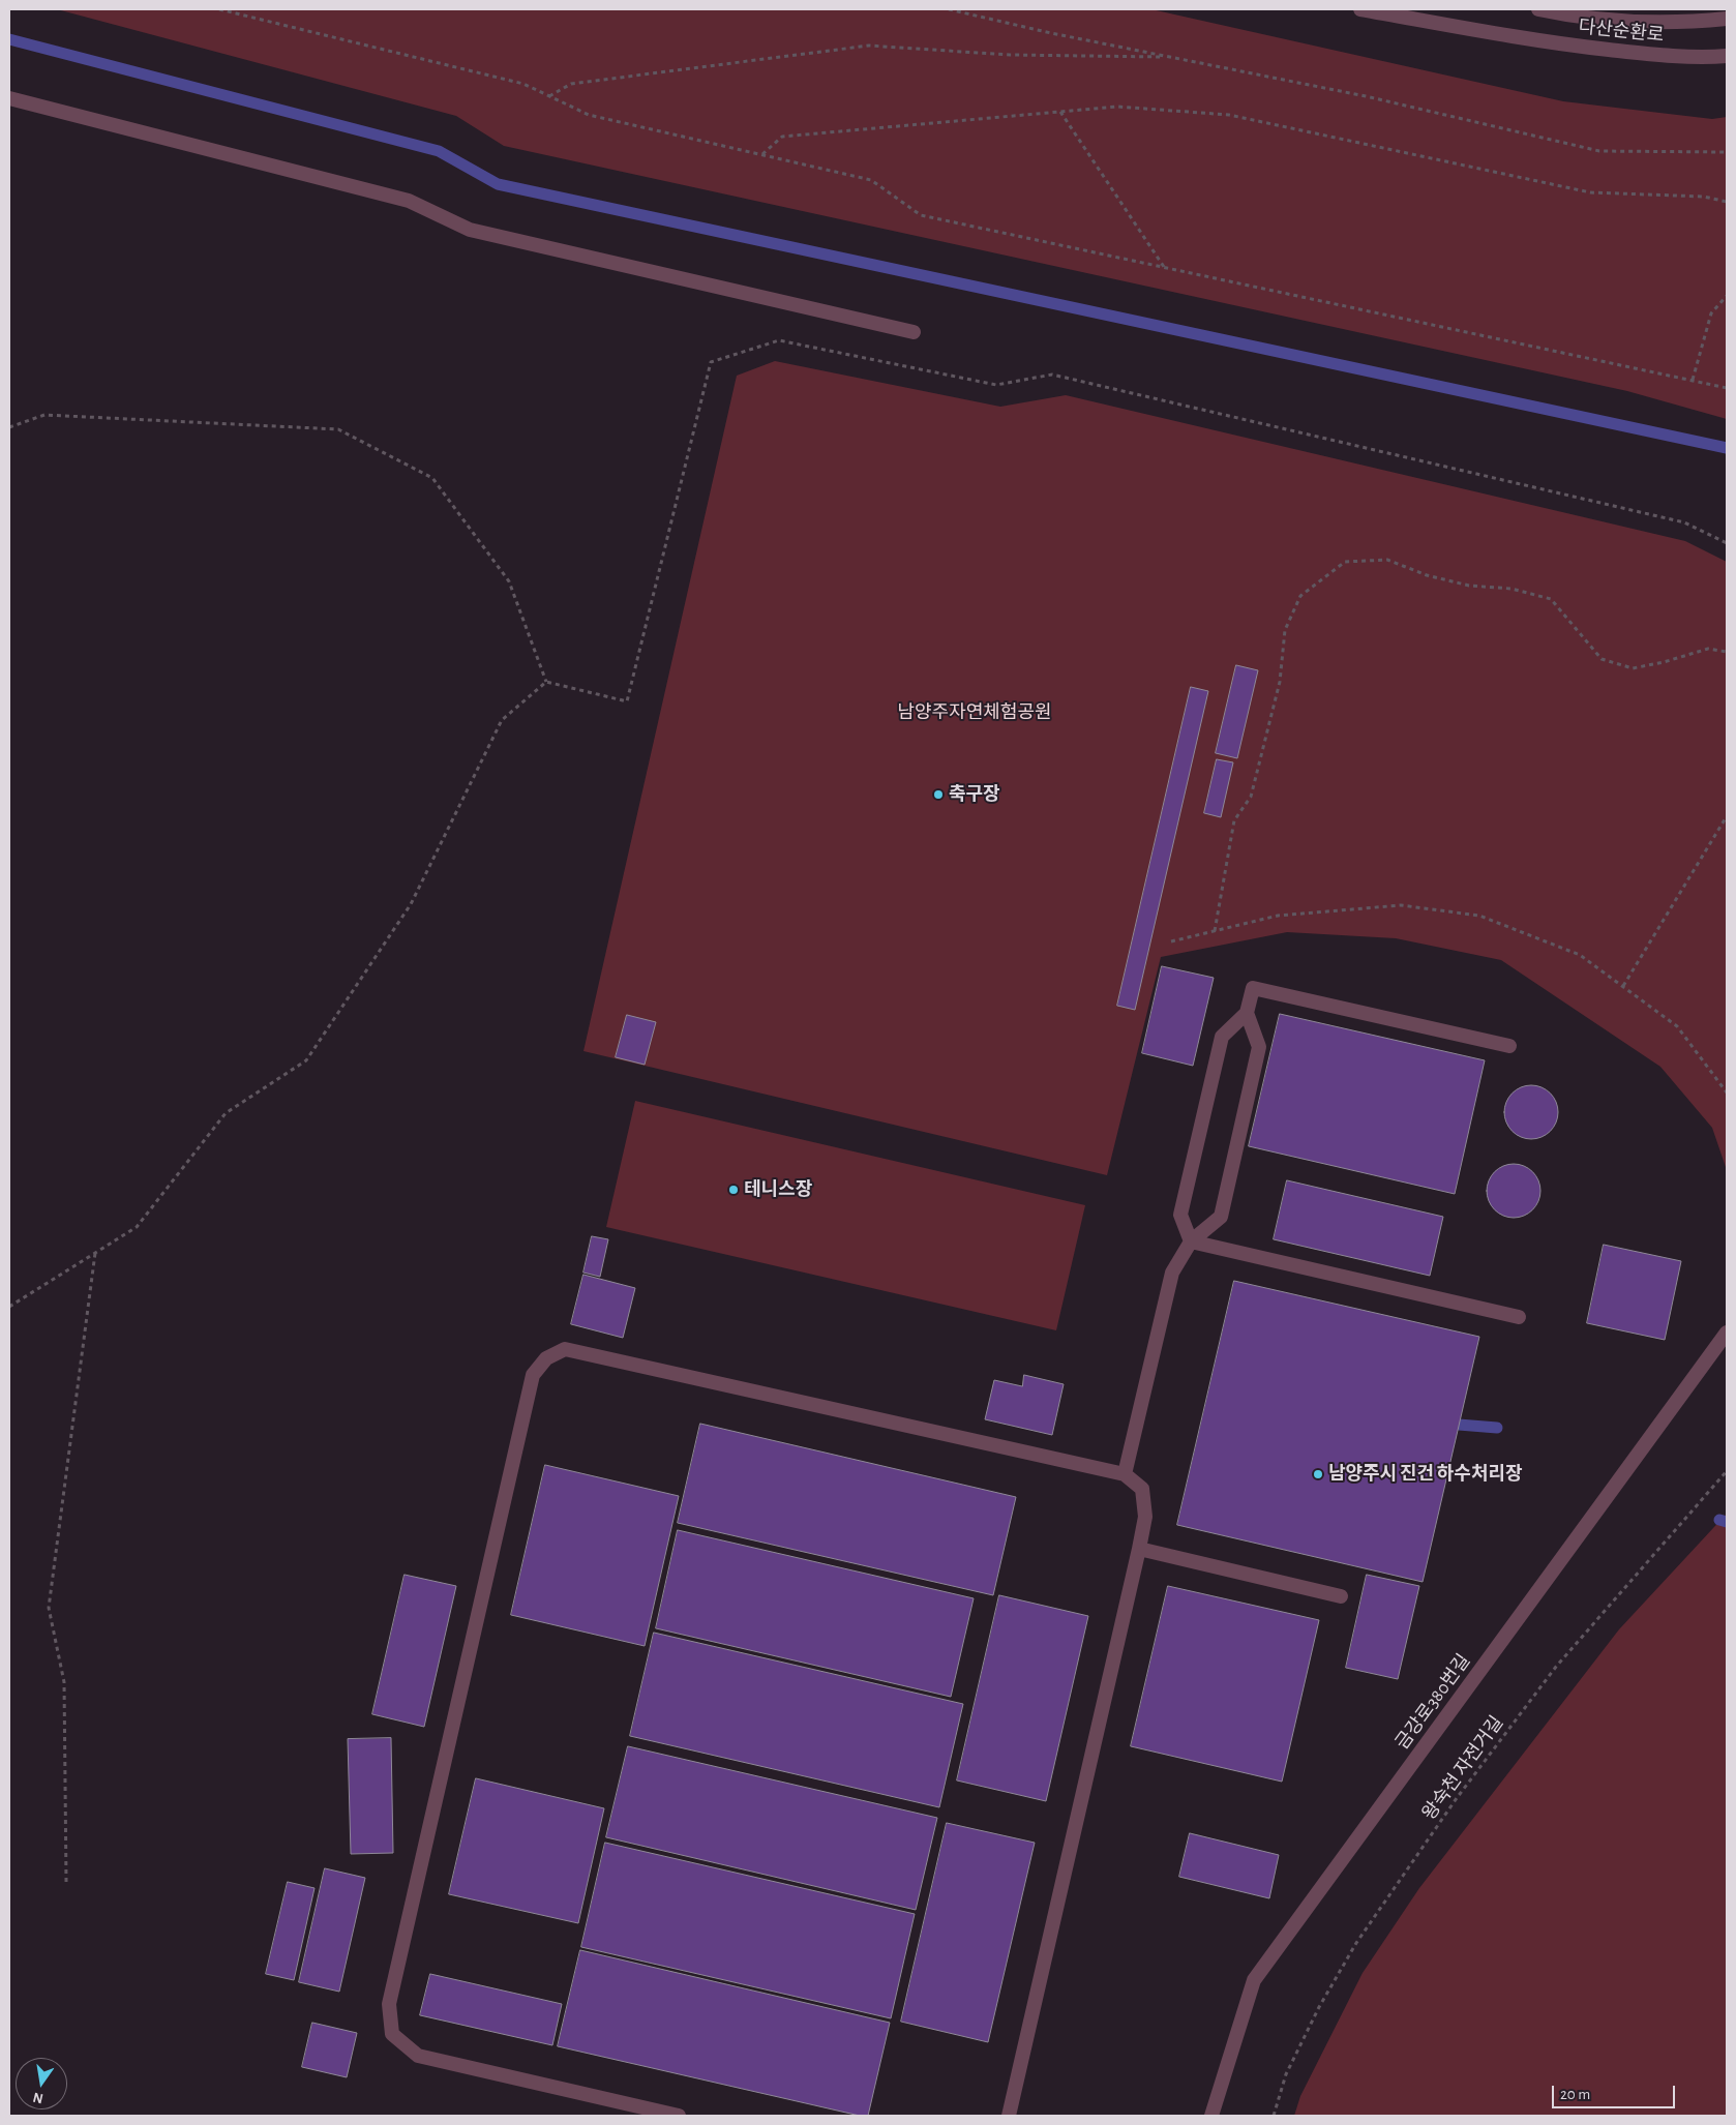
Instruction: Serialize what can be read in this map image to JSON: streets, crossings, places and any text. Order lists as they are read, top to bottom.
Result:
{
  "streets": {
    "street": ["다산순환로", "금강로380번길"],
    "path": ["왕숙천 자전거길"]
  },
  "parks": ["남양주자연체험공원"],
  "places": ["축구장", "테니스장", "남양주시 진건 하수처리장"],
  "scale_bar": "20 m",
  "north": "bottom"
}
